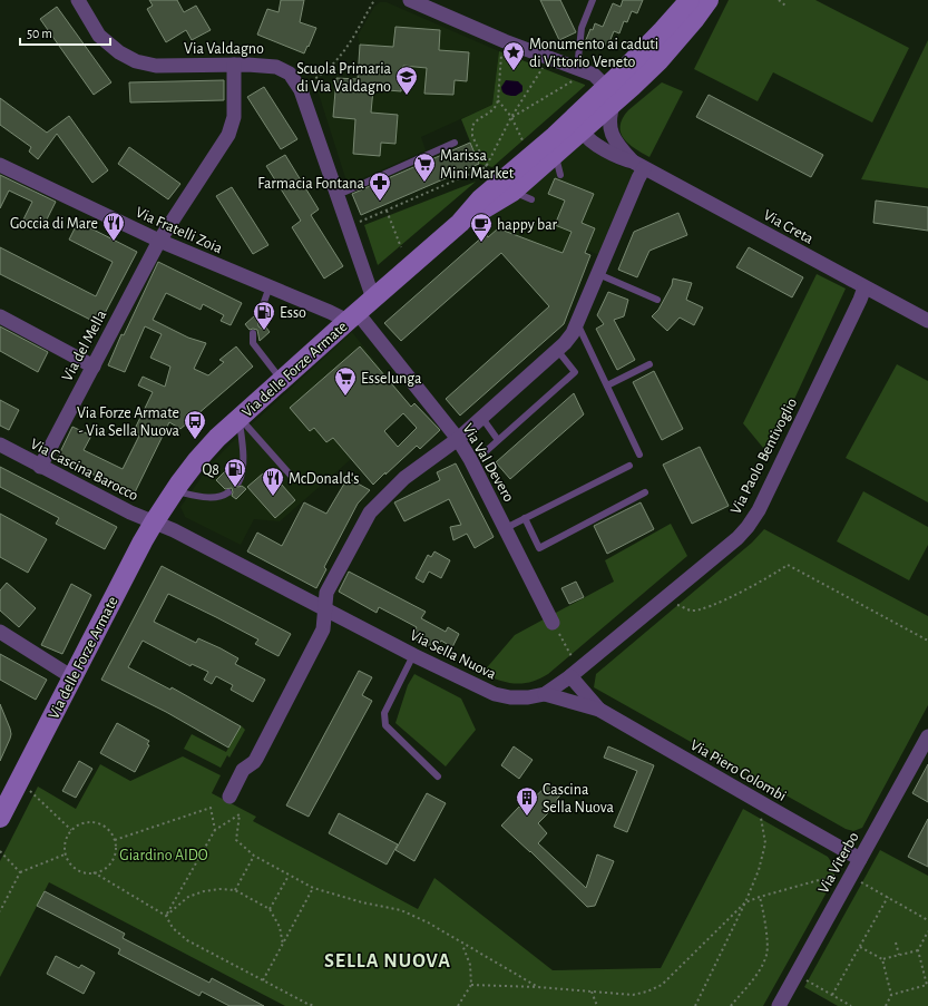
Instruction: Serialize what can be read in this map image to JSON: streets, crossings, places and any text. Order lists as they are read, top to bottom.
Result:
{
  "streets": {
    "street": [
      "Via Valdagno",
      "Via Creta",
      "Via Fratelli Zoia",
      "Via del Mella",
      "Via delle Forze Armate",
      "Via Paolo Bentivoglio",
      "Via Val Devero",
      "Via Cascina Barocco",
      "Via Sella Nuova",
      "Via Piero Colombi",
      "Via Viterbo"
    ]
  },
  "crossings": [
    ["Via Valdagno", "Via del Mella"],
    ["Via Valdagno", "Via delle Forze Armate"],
    ["Via Creta", "Via delle Forze Armate"],
    ["Via Creta", "Via Paolo Bentivoglio"],
    ["Via Fratelli Zoia", "Via del Mella"],
    ["Via Fratelli Zoia", "Via delle Forze Armate"],
    ["Via Fratelli Zoia", "Via Val Devero"],
    ["Via del Mella", "Via Cascina Barocco"],
    ["Via delle Forze Armate", "Via Val Devero"],
    ["Via delle Forze Armate", "Via Cascina Barocco"],
    ["Via delle Forze Armate", "Via Sella Nuova"],
    ["Via Paolo Bentivoglio", "Via Sella Nuova"],
    ["Via Paolo Bentivoglio", "Via Piero Colombi"],
    ["Via Cascina Barocco", "Via Sella Nuova"],
    ["Via Sella Nuova", "Via Piero Colombi"],
    ["Via Piero Colombi", "Via Viterbo"]
  ],
  "districts": ["SELLA NUOVA"],
  "parks": ["Giardino AIDO"],
  "places": {
    "place": ["Monumento ai caduti di Vittorio Veneto"],
    "school or university": ["Scuola Primaria di Via Valdagno"],
    "supermarket": ["Marissa Mini Market", "Esselunga"],
    "pharmacy": ["Farmacia Fontana"],
    "restaurant": ["Goccia di Mare", "McDonald's"],
    "cafe": ["happy bar"],
    "fuel station": ["Esso", "Q8"],
    "bus stop": ["Via Forze Armate - Via Sella Nuova"],
    "building": ["Cascina Sella Nuova"]
  },
  "scale_bar": "50 m"
}
